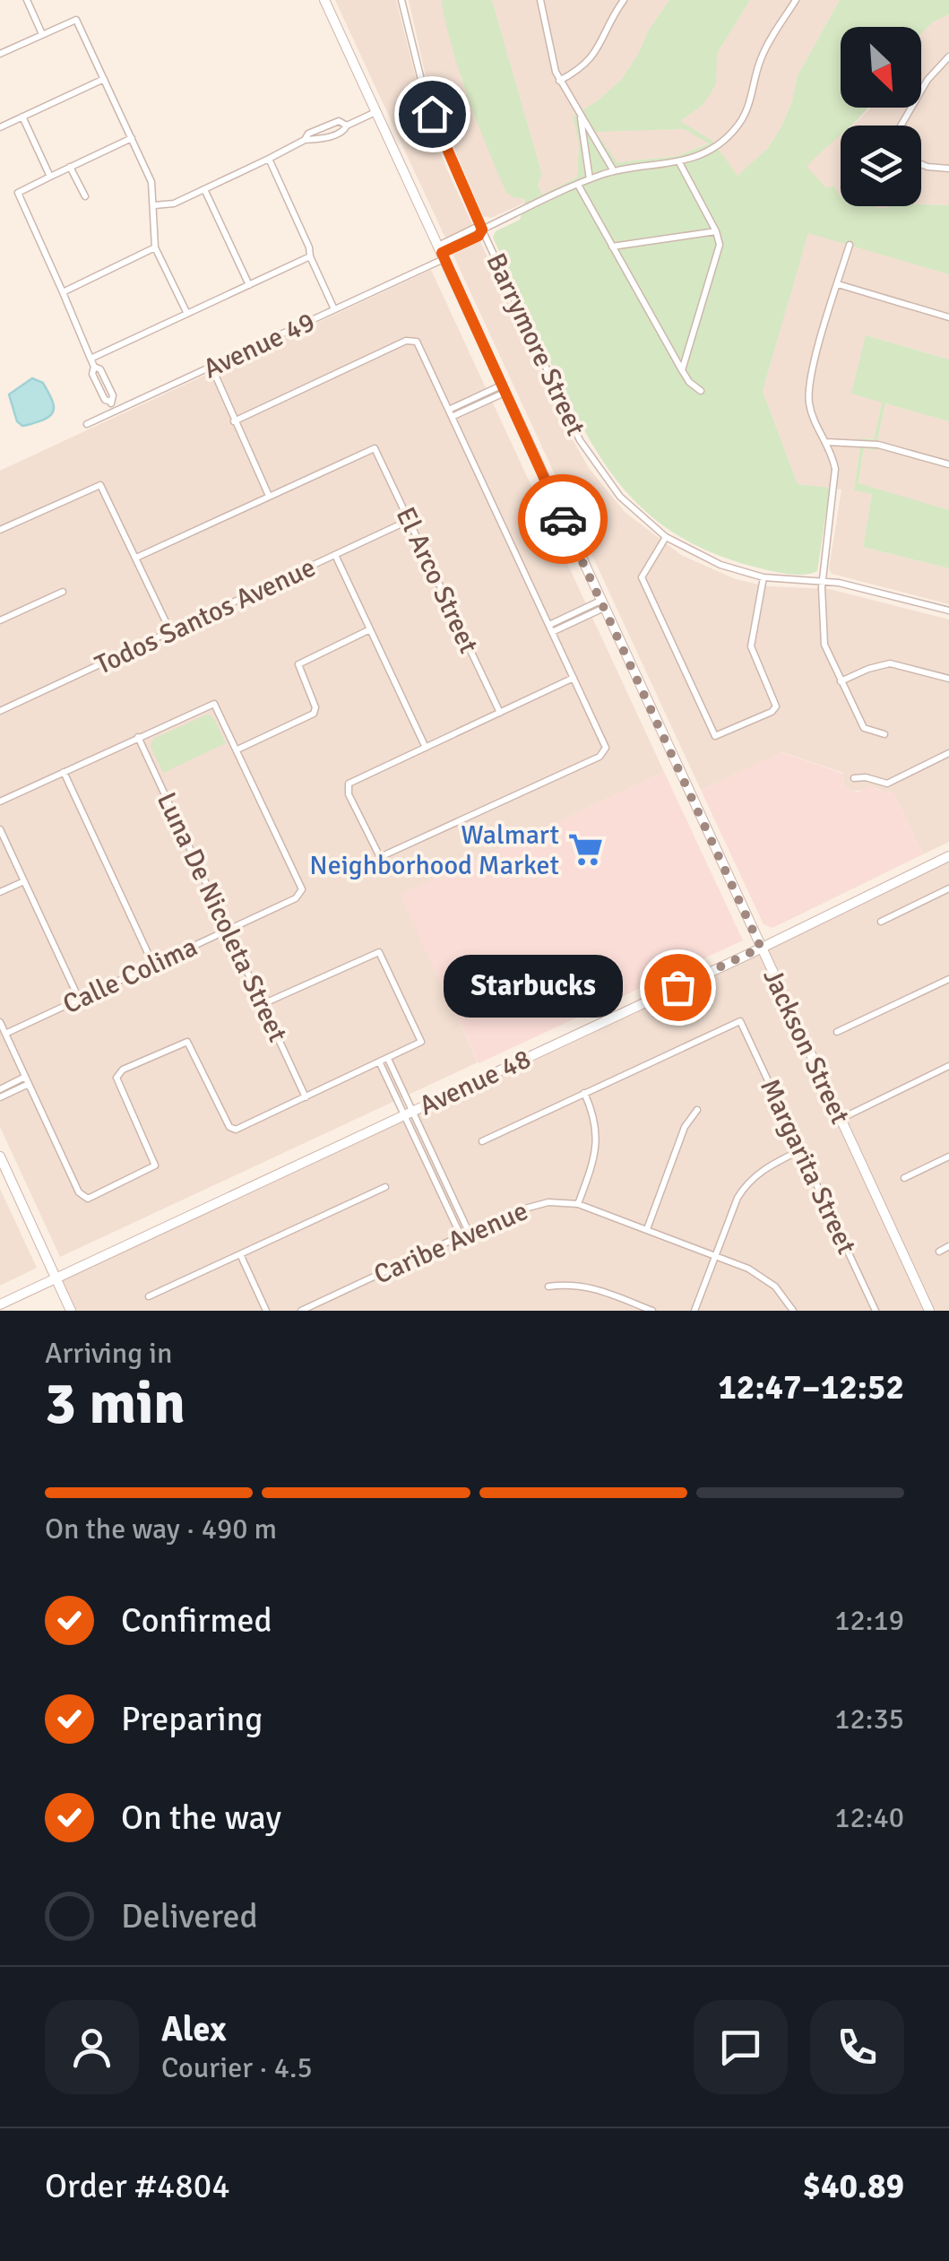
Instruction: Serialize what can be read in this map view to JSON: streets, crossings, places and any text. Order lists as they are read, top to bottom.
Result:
{
  "streets": {
    "main road": ["Jackson Street", "Avenue 48"],
    "street": [
      "Barrymore Street",
      "Avenue 49",
      "El Arco Street",
      "Todos Santos Avenue",
      "Luna De Nicoleta Street",
      "Calle Colima",
      "Margarita Street",
      "Caribe Avenue"
    ]
  },
  "crossings": [
    ["Avenue 49", "Jackson Street"],
    ["El Arco Street", "Todos Santos Avenue"],
    ["Luna De Nicoleta Street", "Calle Colima"],
    ["Jackson Street", "Avenue 48"]
  ],
  "places": {
    "supermarket": ["Walmart Neighborhood Market"],
    "other": ["Starbucks"]
  },
  "north": "bottom right",
  "page": {
    "bubble": "Starbucks",
    "heading": ["3 min", "Arriving in", "12:47–12:52"],
    "panel": [
      "Alex",
      "Courier · 4.5",
      "Order #4804",
      "$40.89"
    ],
    "bar": "On the way · 490 m",
    "list": [
      ["Confirmed", "12:19"],
      ["Preparing", "12:35"],
      ["On the way", "12:40"],
      "Delivered"
    ]
  }
}
